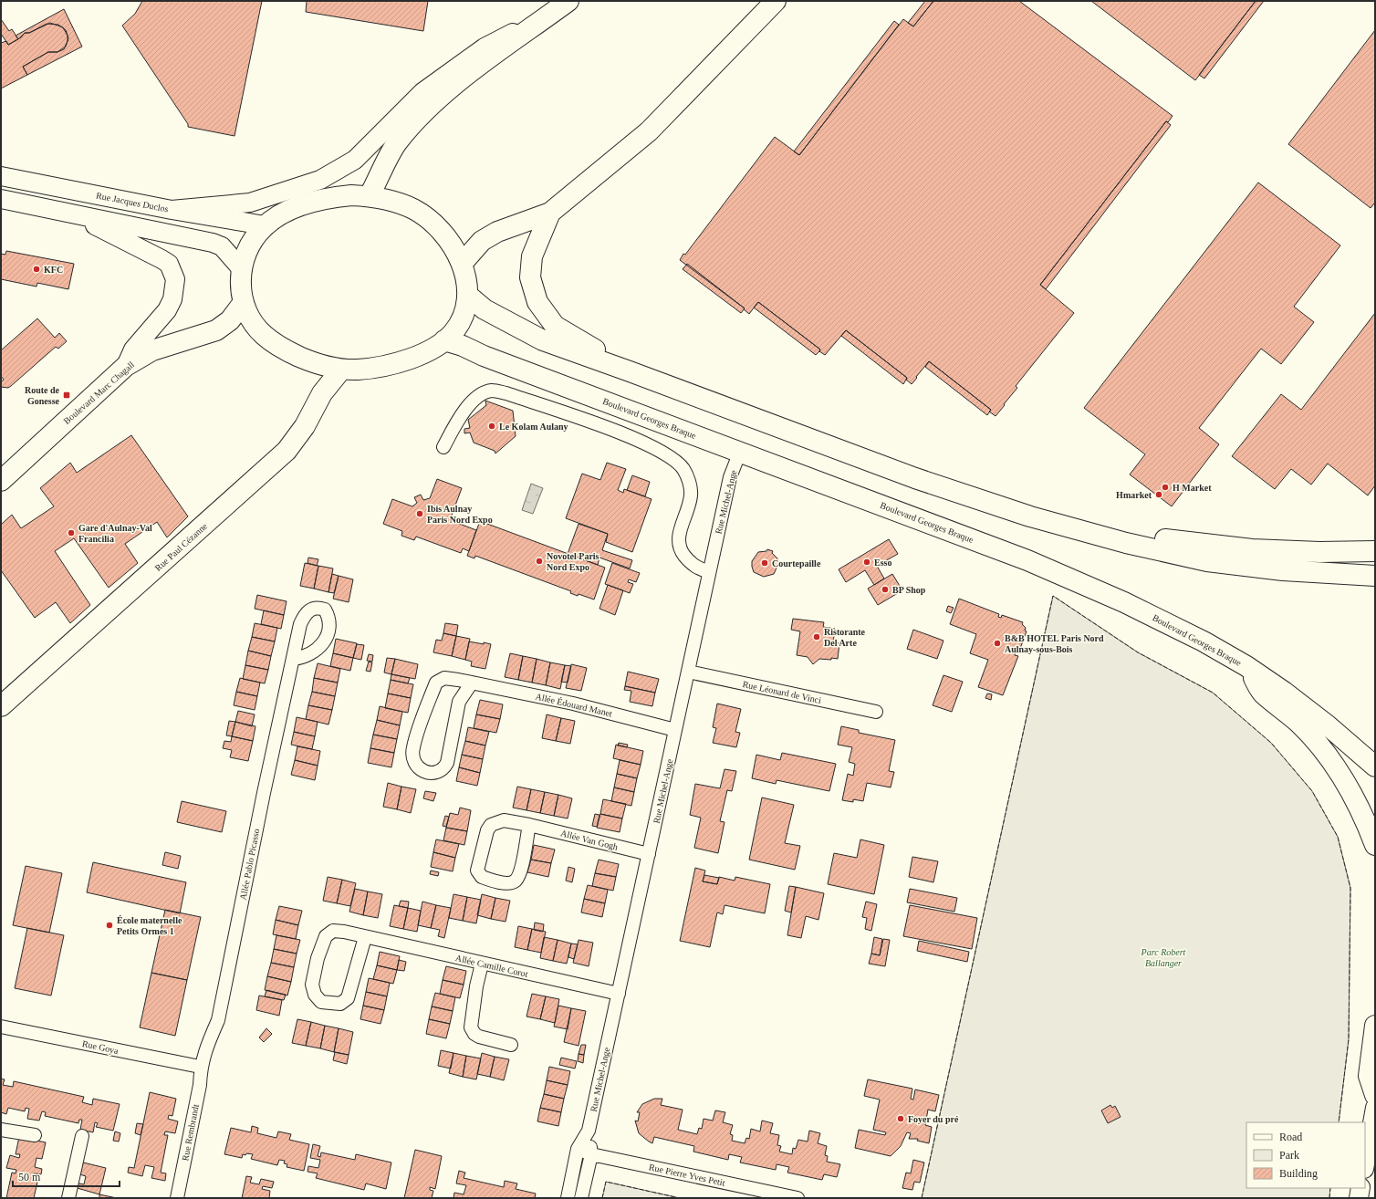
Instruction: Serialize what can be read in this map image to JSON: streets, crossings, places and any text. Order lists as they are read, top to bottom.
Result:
{
  "streets": {
    "main road": [
      "Rue Jacques Duclos",
      "Boulevard Marc Chagall",
      "Boulevard Georges Braque",
      "Rue Paul Cézanne"
    ],
    "street": [
      "Rue Michel-Ange",
      "Rue Léonard de Vinci",
      "Allée Édouard Manet",
      "Allée Van Gogh",
      "Allée Pablo Picasso",
      "Allée Camille Corot",
      "Rue Goya",
      "Rue Rembrandt",
      "Rue Pierre Yves Petit"
    ]
  },
  "crossings": [
    ["Boulevard Georges Braque", "Rue Michel-Ange"],
    ["Rue Michel-Ange", "Rue Léonard de Vinci"],
    ["Rue Michel-Ange", "Allée Édouard Manet"],
    ["Rue Michel-Ange", "Allée Van Gogh"],
    ["Rue Michel-Ange", "Allée Camille Corot"],
    ["Rue Michel-Ange", "Rue Pierre Yves Petit"],
    ["Allée Pablo Picasso", "Rue Goya"],
    ["Allée Pablo Picasso", "Rue Rembrandt"],
    ["Rue Goya", "Rue Rembrandt"]
  ],
  "parks": ["Parc Robert Ballanger"],
  "places": {
    "other": [
      "KFC",
      "Le Kolam Aulany",
      "H Market",
      "Hmarket",
      "Ibis Aulnay Paris Nord Expo",
      "Gare d'Aulnay-Val Francilia",
      "Novotel Paris Nord Expo",
      "Esso",
      "Courtepaille",
      "BP Shop",
      "Ristorante Del Arte",
      "B&B HOTEL Paris Nord Aulnay-sous-Bois",
      "École maternelle Petits Ormes 1",
      "Foyer du pré"
    ],
    "transit": ["Route de Gonesse"]
  },
  "legend": ["Road", "Park", "Building"],
  "scale_bar": "50 m"
}
